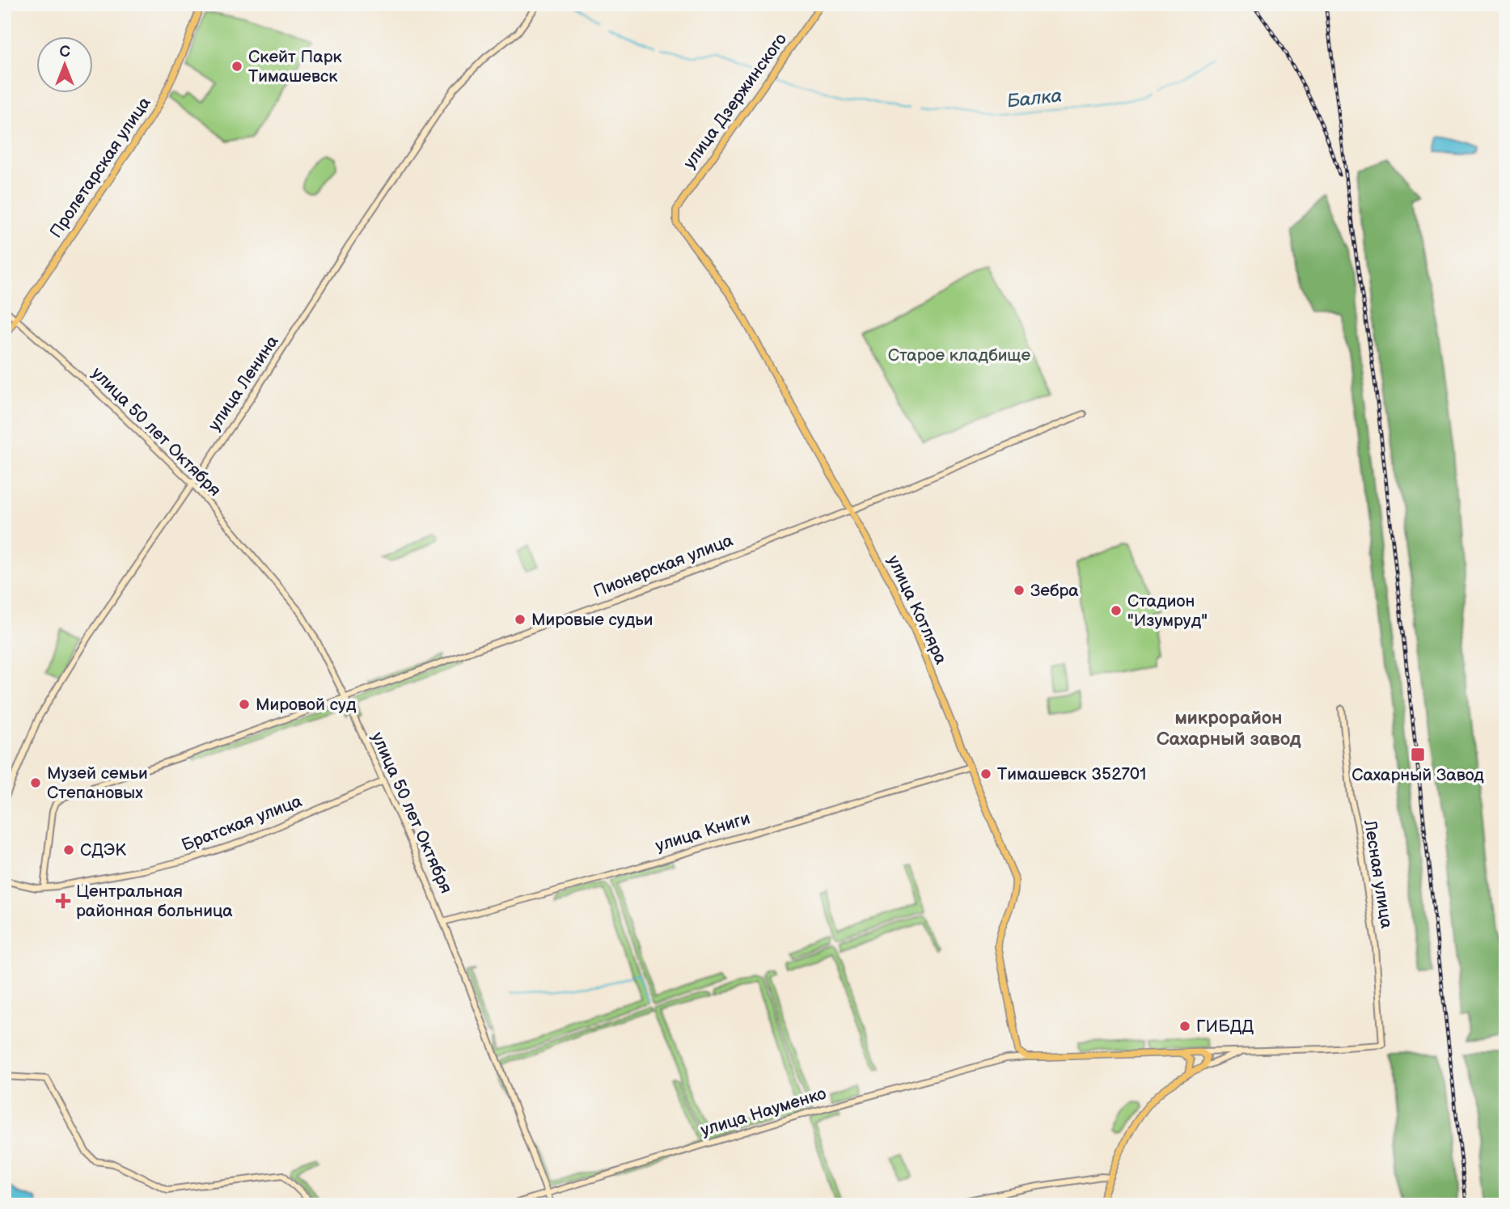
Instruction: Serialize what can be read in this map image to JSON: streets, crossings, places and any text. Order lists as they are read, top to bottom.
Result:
{
  "streets": {
    "main road": [
      "улица Дзержинского",
      "Пролетарская улица",
      "улица Ленина",
      "улица 50 лет Октября",
      "Пионерская улица",
      "улица Котляра",
      "Братская улица",
      "улица Книги",
      "Лесная улица",
      "улица Науменко"
    ]
  },
  "crossings": [
    ["улица Дзержинского", "улица Котляра"],
    ["Пролетарская улица", "улица 50 лет Октября"],
    ["улица Ленина", "улица 50 лет Октября"],
    ["улица 50 лет Октября", "Пионерская улица"],
    ["улица 50 лет Октября", "Братская улица"],
    ["улица 50 лет Октября", "улица Книги"],
    ["улица 50 лет Октября", "улица Науменко"],
    ["Пионерская улица", "улица Котляра"],
    ["Пионерская улица", "Братская улица"],
    ["улица Котляра", "улица Книги"],
    ["улица Котляра", "улица Науменко"]
  ],
  "districts": ["микрорайон Сахарный завод"],
  "water": ["Балка"],
  "parks": ["Старое кладбище"],
  "places": {
    "other": [
      "Скейт Парк Тимашевск",
      "Зебра",
      "Стадион \"Изумруд\"",
      "Мировые судьи",
      "Мировой суд",
      "Тимашевск 352701",
      "Музей семьи Степановых",
      "СДЭК",
      "ГИБДД"
    ],
    "transit": ["Сахарный Завод"],
    "health": ["Центральная районная больница"]
  },
  "north": "top"
}
